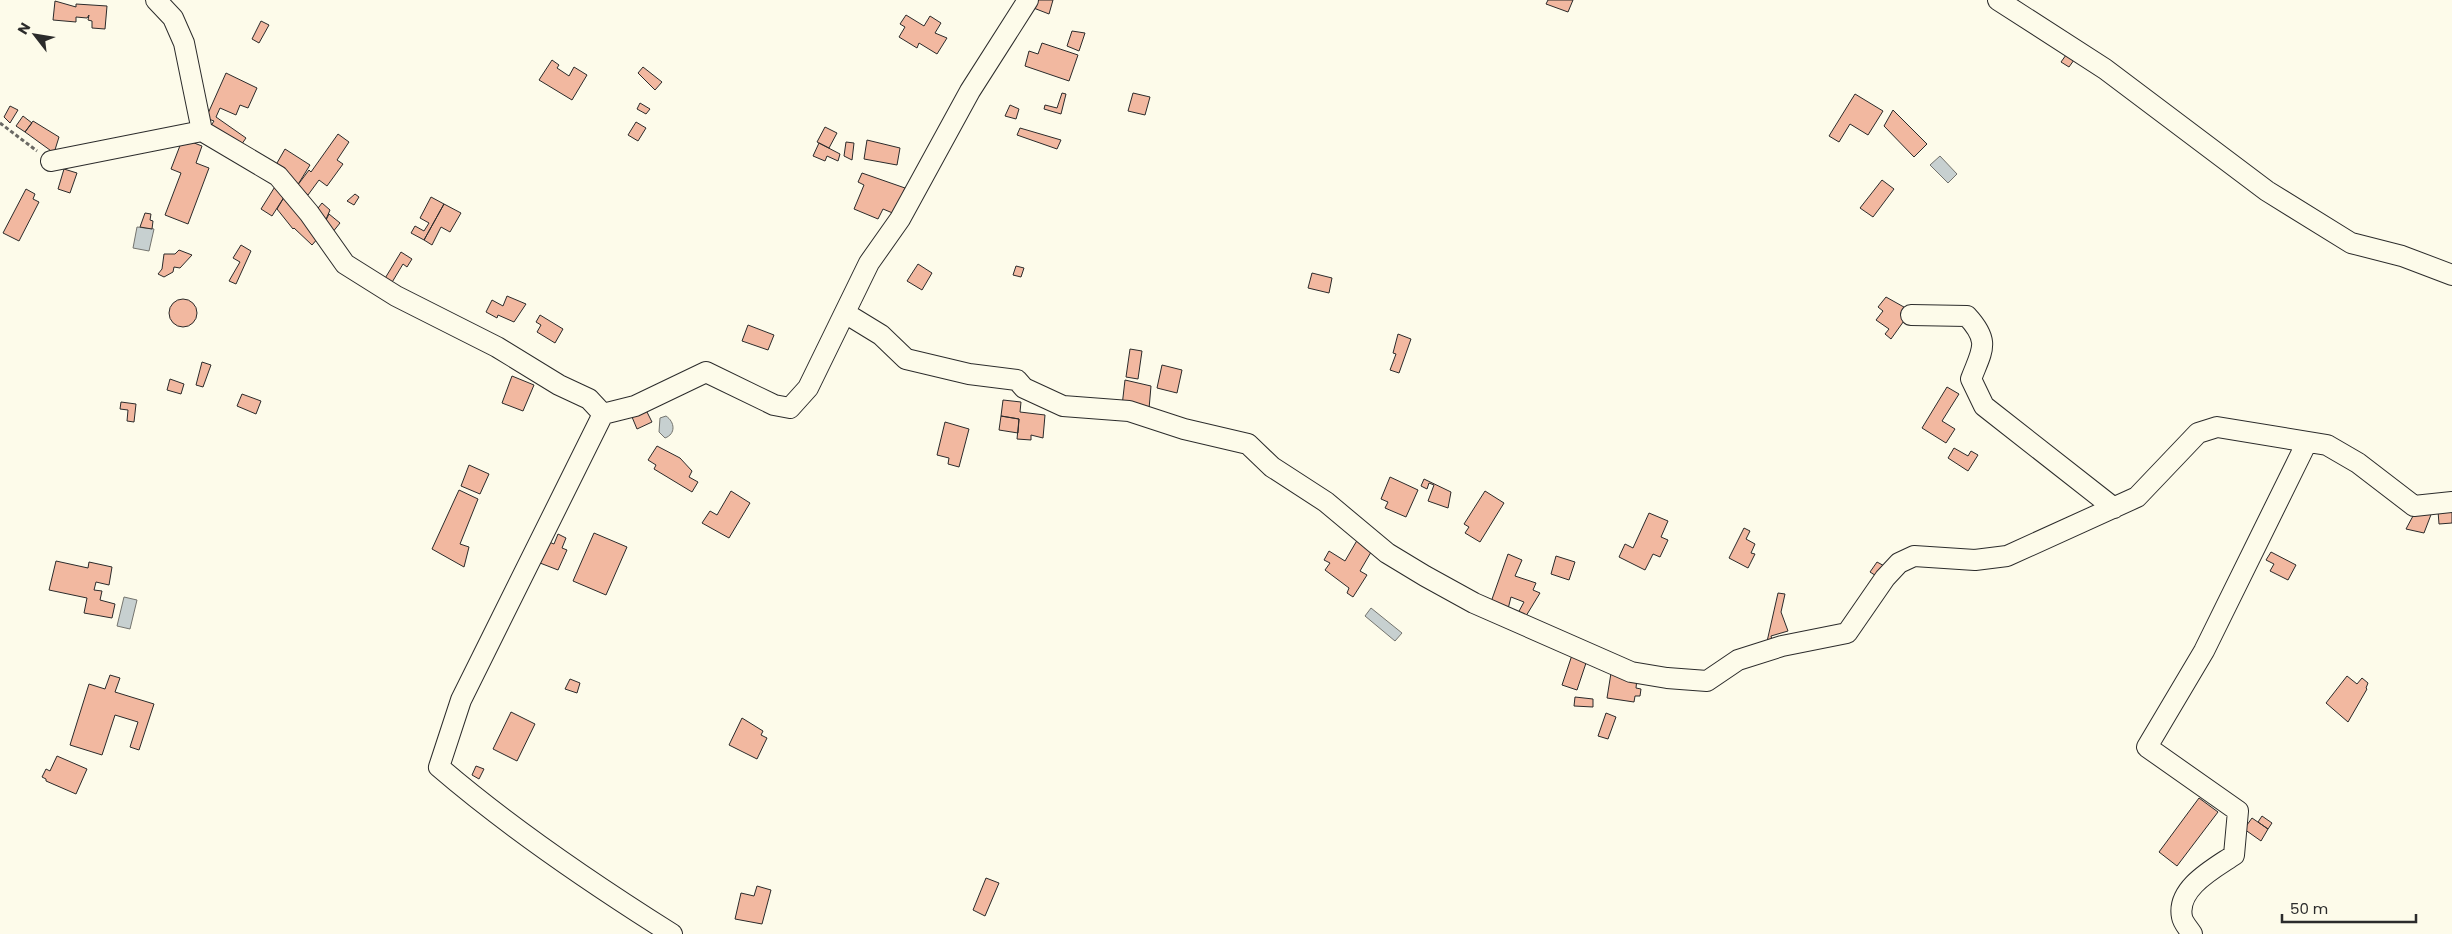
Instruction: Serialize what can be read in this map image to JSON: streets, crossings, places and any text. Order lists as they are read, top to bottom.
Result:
{
  "scale_bar": "50 m",
  "north": "top left"
}
